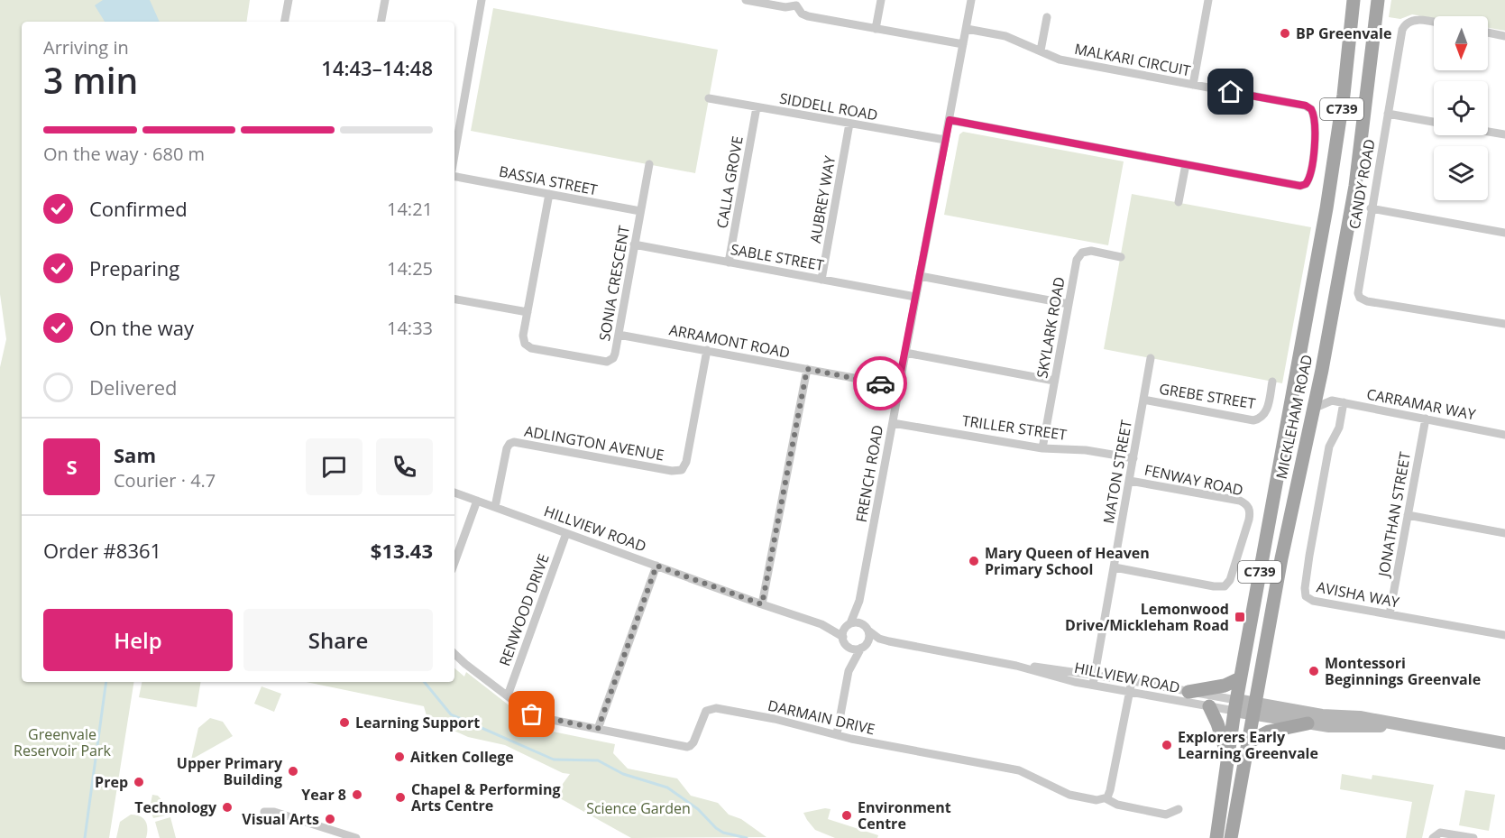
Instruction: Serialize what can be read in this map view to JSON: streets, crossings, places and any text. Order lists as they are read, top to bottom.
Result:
{
  "streets": {
    "main road": ["C739", "MICKLEHAM ROAD"],
    "street": [
      "MALKARI CIRCUIT",
      "SIDDELL ROAD",
      "BASSIA STREET",
      "CALLA GROVE",
      "CANDY ROAD",
      "AUBREY WAY",
      "SABLE STREET",
      "SONIA CRESCENT",
      "SKYLARK ROAD",
      "ARRAMONT ROAD",
      "GREBE STREET",
      "CARRAMAR WAY",
      "TRILLER STREET",
      "ADLINGTON AVENUE",
      "MATON STREET",
      "FRENCH ROAD",
      "FENWAY ROAD",
      "JONATHAN STREET",
      "HILLVIEW ROAD",
      "AVISHA WAY",
      "RENWOOD DRIVE",
      "DARMAIN DRIVE"
    ]
  },
  "crossings": [
    ["MALKARI CIRCUIT", "FRENCH ROAD"],
    ["SIDDELL ROAD", "CALLA GROVE"],
    ["SIDDELL ROAD", "AUBREY WAY"],
    ["SIDDELL ROAD", "FRENCH ROAD"],
    ["BASSIA STREET", "SONIA CRESCENT"],
    ["CALLA GROVE", "SABLE STREET"],
    ["AUBREY WAY", "SABLE STREET"],
    ["SABLE STREET", "SONIA CRESCENT"],
    ["SABLE STREET", "FRENCH ROAD"],
    ["SONIA CRESCENT", "ARRAMONT ROAD"],
    ["SKYLARK ROAD", "TRILLER STREET"],
    ["ARRAMONT ROAD", "ADLINGTON AVENUE"],
    ["ARRAMONT ROAD", "FRENCH ROAD"],
    ["GREBE STREET", "MATON STREET"],
    ["CARRAMAR WAY", "JONATHAN STREET"],
    ["CARRAMAR WAY", "AVISHA WAY"],
    ["MICKLEHAM ROAD", "HILLVIEW ROAD"],
    ["TRILLER STREET", "MATON STREET"],
    ["TRILLER STREET", "FRENCH ROAD"],
    ["ADLINGTON AVENUE", "HILLVIEW ROAD"],
    ["MATON STREET", "FENWAY ROAD"],
    ["MATON STREET", "HILLVIEW ROAD"],
    ["FRENCH ROAD", "HILLVIEW ROAD"],
    ["JONATHAN STREET", "AVISHA WAY"],
    ["HILLVIEW ROAD", "RENWOOD DRIVE"],
    ["RENWOOD DRIVE", "DARMAIN DRIVE"]
  ],
  "parks": ["Greenvale Reservoir Park", "Science Garden"],
  "places": {
    "other": [
      "BP Greenvale",
      "Mary Queen of Heaven Primary School",
      "Montessori Beginnings Greenvale",
      "Learning Support",
      "Explorers Early Learning Greenvale",
      "Aitken College",
      "Upper Primary Building",
      "Prep",
      "Year 8",
      "Chapel & Performing Arts Centre",
      "Technology",
      "Environment Centre",
      "Visual Arts"
    ],
    "transit": ["Lemonwood Drive/Mickleham Road"]
  },
  "north": "bottom",
  "page": {
    "heading": ["3 min", "Arriving in", "14:43–14:48"],
    "panel": [
      "Sam",
      "Courier · 4.7",
      "Order #8361",
      "$13.43"
    ],
    "bar": "On the way · 680 m",
    "list": [
      ["Confirmed", "14:21"],
      ["Preparing", "14:25"],
      ["On the way", "14:33"],
      "Delivered"
    ],
    "round": "S",
    "buttons": ["Help", "Share"]
  }
}
